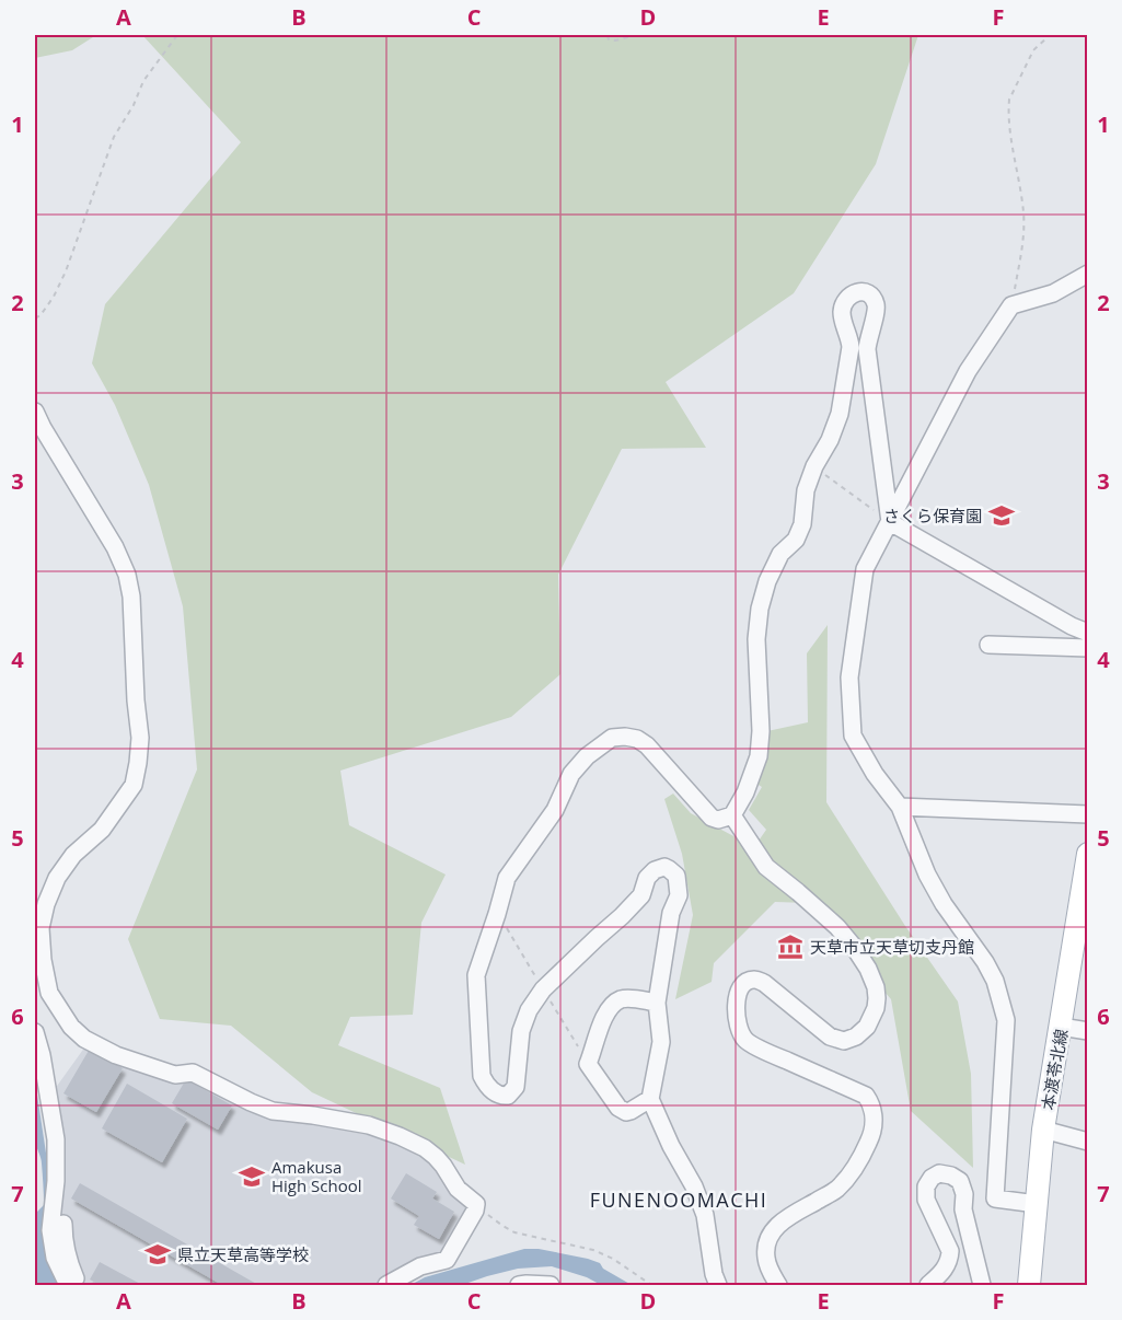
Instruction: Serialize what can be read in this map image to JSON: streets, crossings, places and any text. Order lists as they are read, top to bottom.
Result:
{
  "streets": {
    "main road": ["本渡苓北線"]
  },
  "districts": ["FUNENOOMACHI"],
  "places": {
    "school or university": ["さくら保育園", "Amakusa High School", "県立天草高等学校"],
    "museum": ["天草市立天草切支丹館"]
  },
  "grid": {
    "columns": [
      "A",
      "B",
      "C",
      "D",
      "E",
      "F"
    ],
    "rows": [
      "1",
      "2",
      "3",
      "4",
      "5",
      "6",
      "7"
    ]
  }
}
